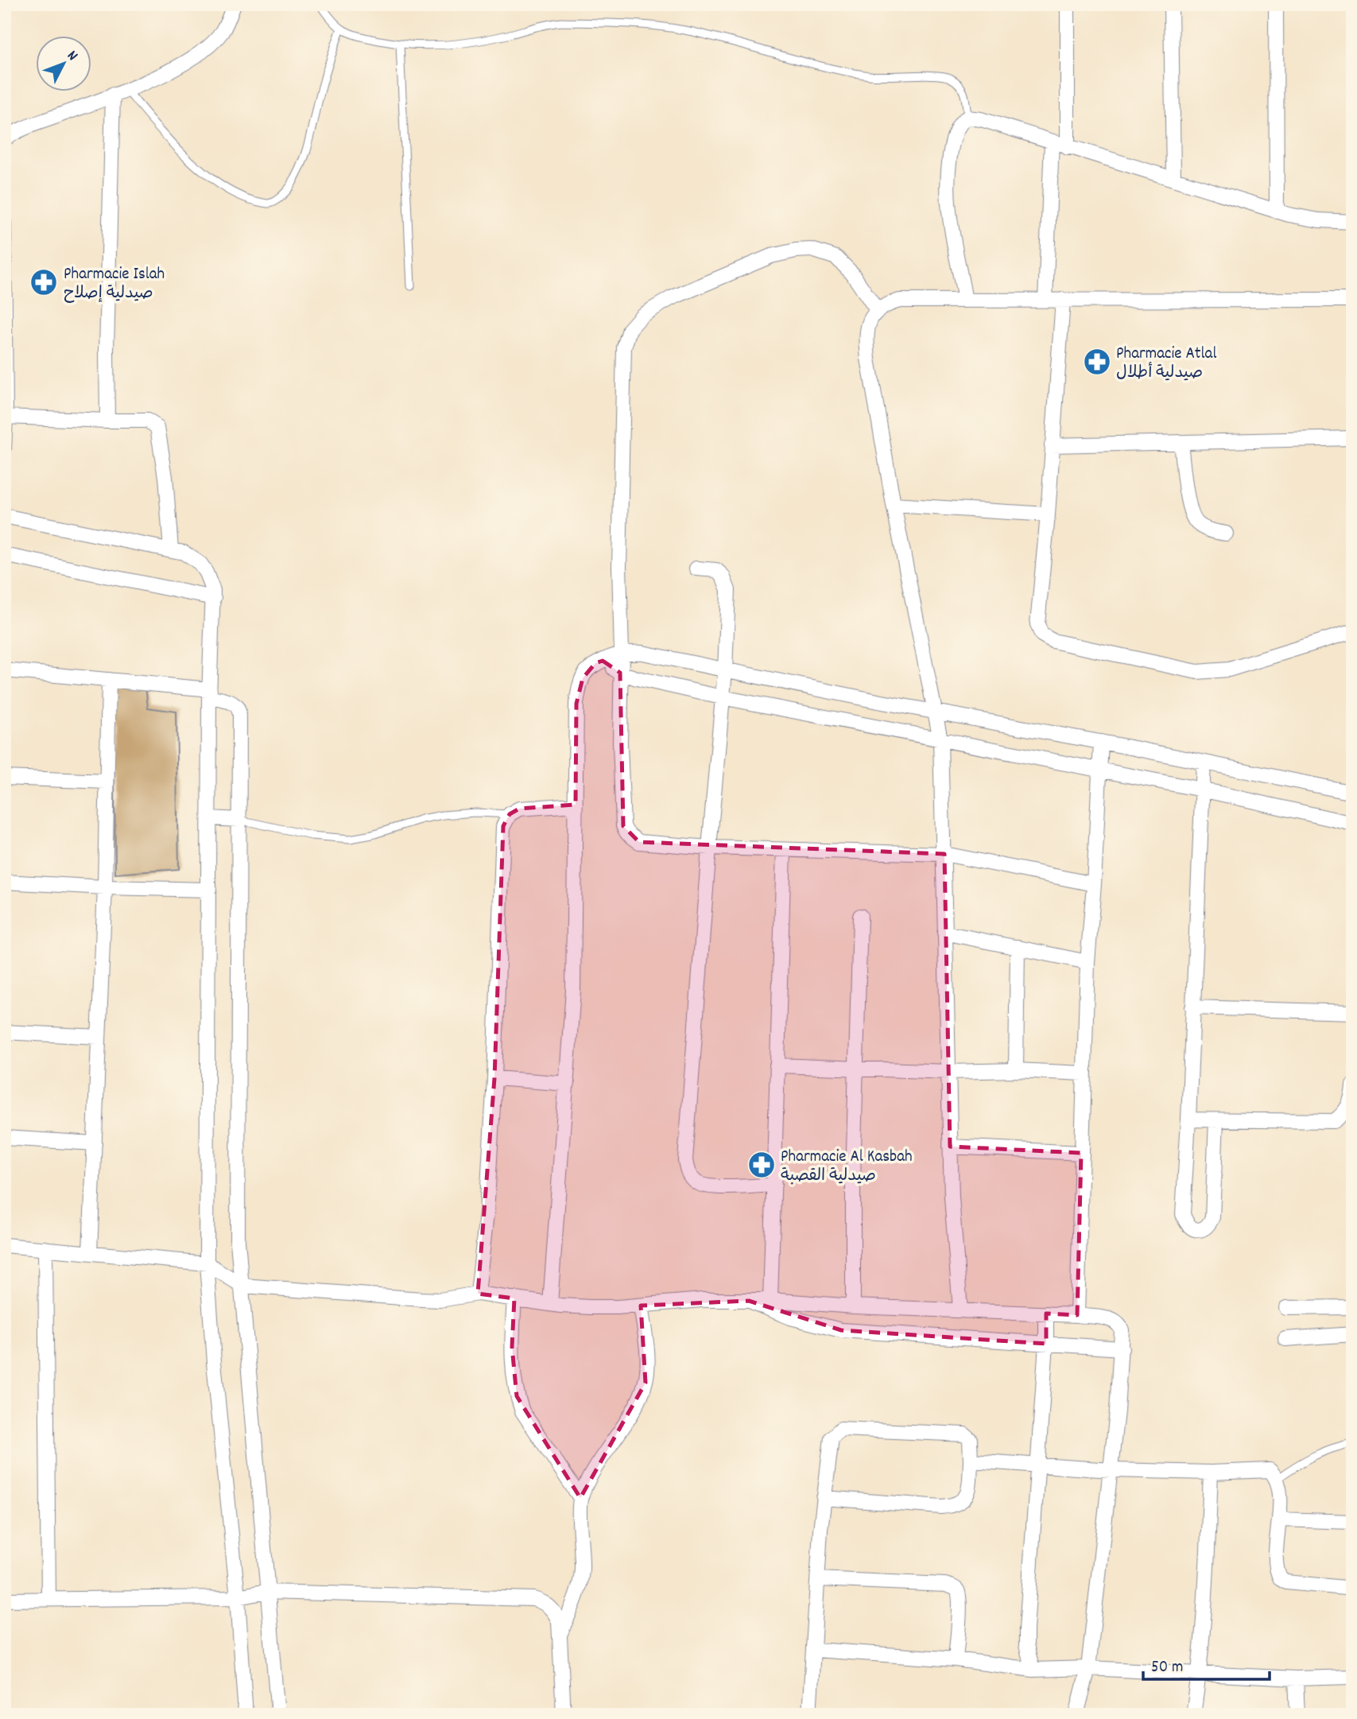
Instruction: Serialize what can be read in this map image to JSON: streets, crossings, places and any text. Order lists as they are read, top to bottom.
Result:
{
  "places": {
    "pharmacy": ["Pharmacie Islah صيدلية إصلاح", "Pharmacie Atlal صيدلية أطلال", "Pharmacie Al Kasbah صيدلية القصبة"]
  },
  "scale_bar": "50 m",
  "north": "top right"
}
